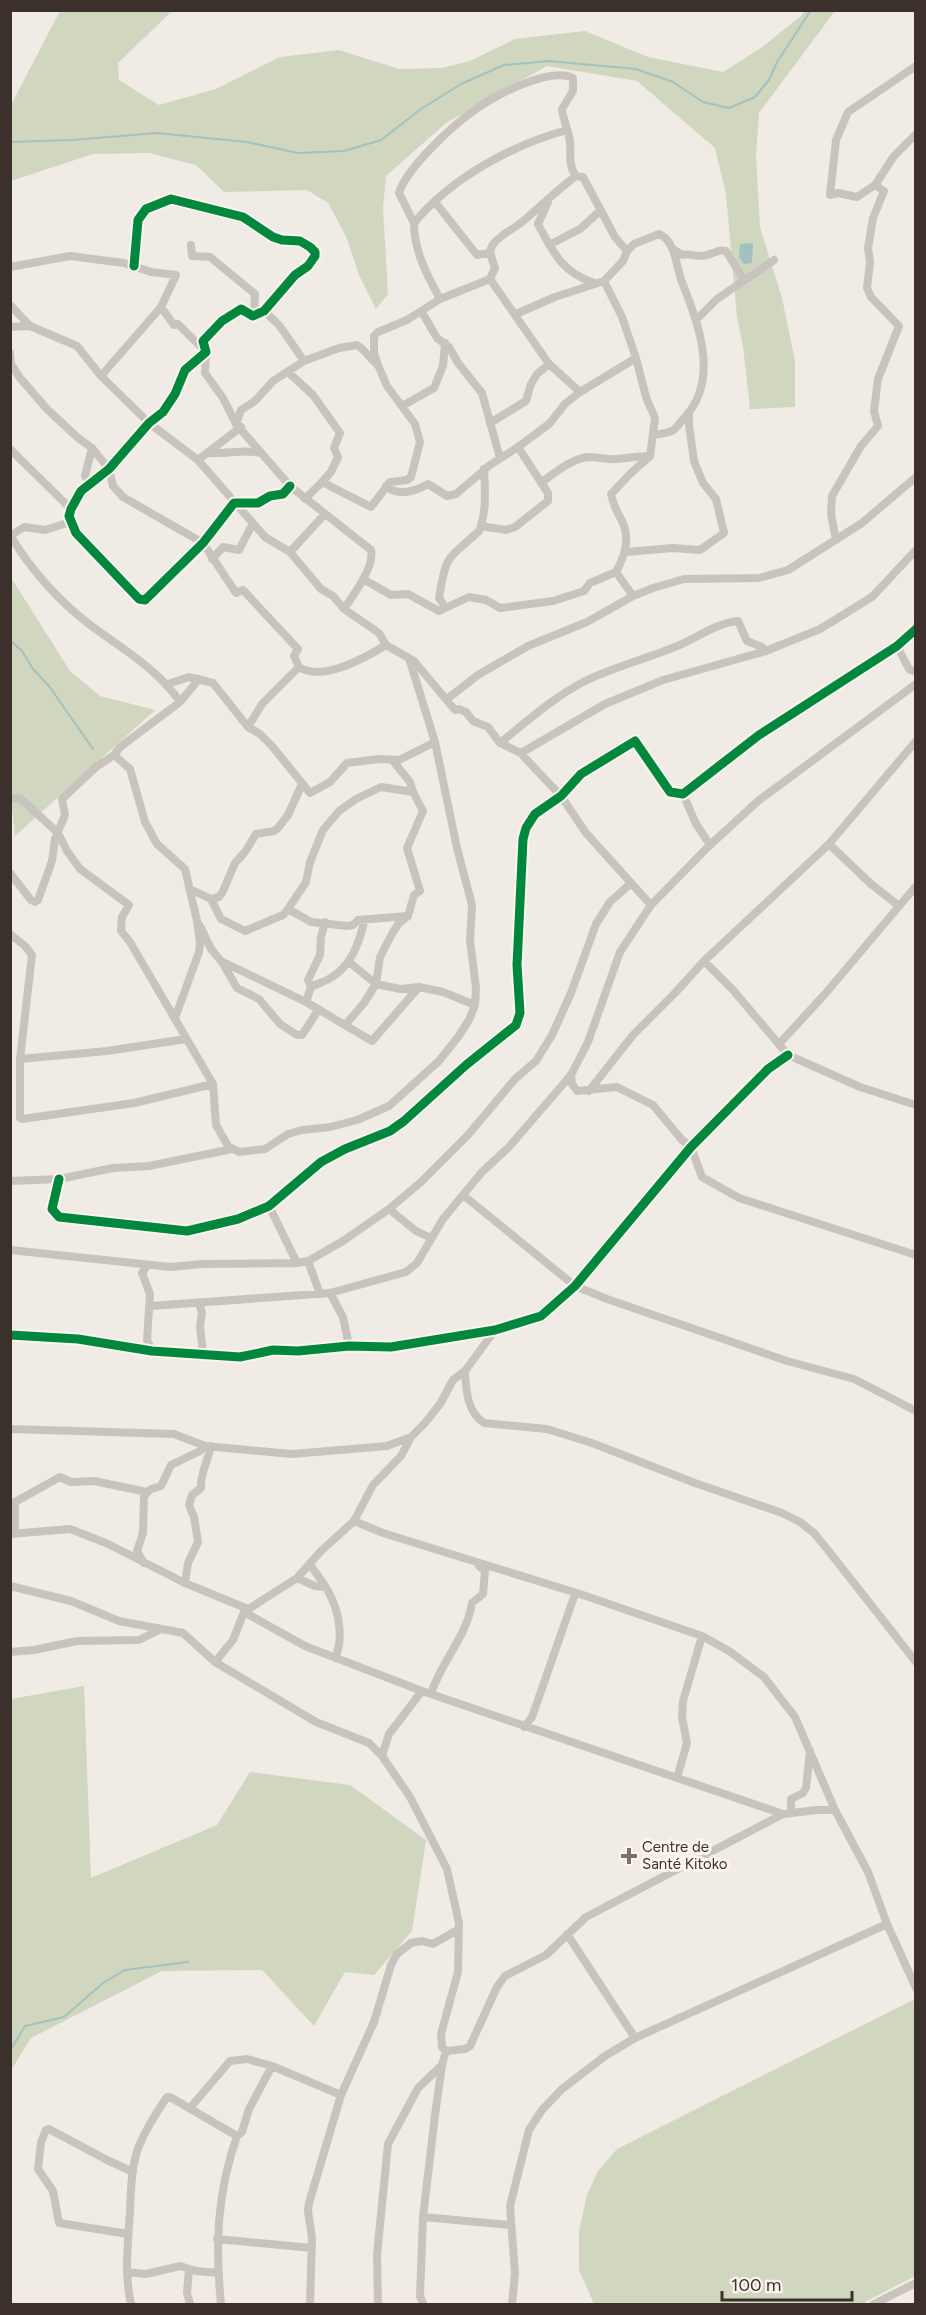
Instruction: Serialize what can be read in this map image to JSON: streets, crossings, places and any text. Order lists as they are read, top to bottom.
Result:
{
  "places": {
    "health": ["Centre de Santé Kitoko"]
  },
  "scale_bar": "100 m"
}
